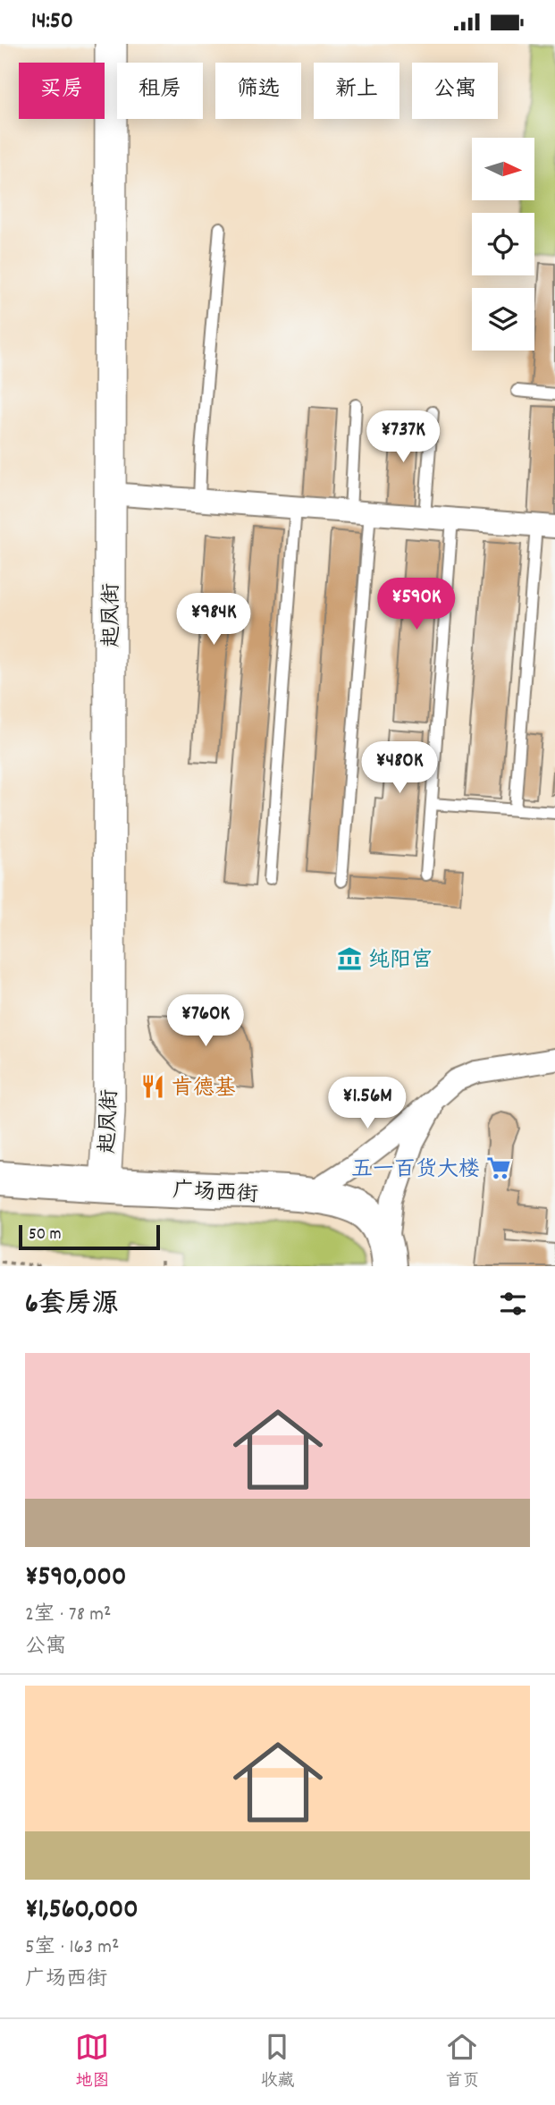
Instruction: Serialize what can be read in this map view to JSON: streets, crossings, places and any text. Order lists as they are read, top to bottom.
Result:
{
  "streets": {
    "main road": ["广场西街"],
    "street": ["起凤街"]
  },
  "crossings": [
    ["起凤街", "广场西街"]
  ],
  "places": {
    "museum": ["纯阳宫"],
    "restaurant": ["肯德基"],
    "supermarket": ["五一百货大楼"]
  },
  "scale_bar": "50 m",
  "north": "right",
  "page": {
    "status": "14:50",
    "chip": [
      "买房",
      "租房",
      "筛选",
      "新上",
      "公寓"
    ],
    "price": [
      "¥737K",
      "¥590K",
      "¥984K",
      "¥480K",
      "¥760K",
      "¥1.56M"
    ],
    "scale": "50 m",
    "heading": "6套房源",
    "list": [
      {
        "name": "¥590,000",
        "note": "2室 · 78 m² · 公寓"
      },
      {
        "name": "¥1,560,000",
        "note": "5室 · 163 m² · 广场西街"
      }
    ],
    "tabs": ["地图", "收藏", "首页"]
  }
}
